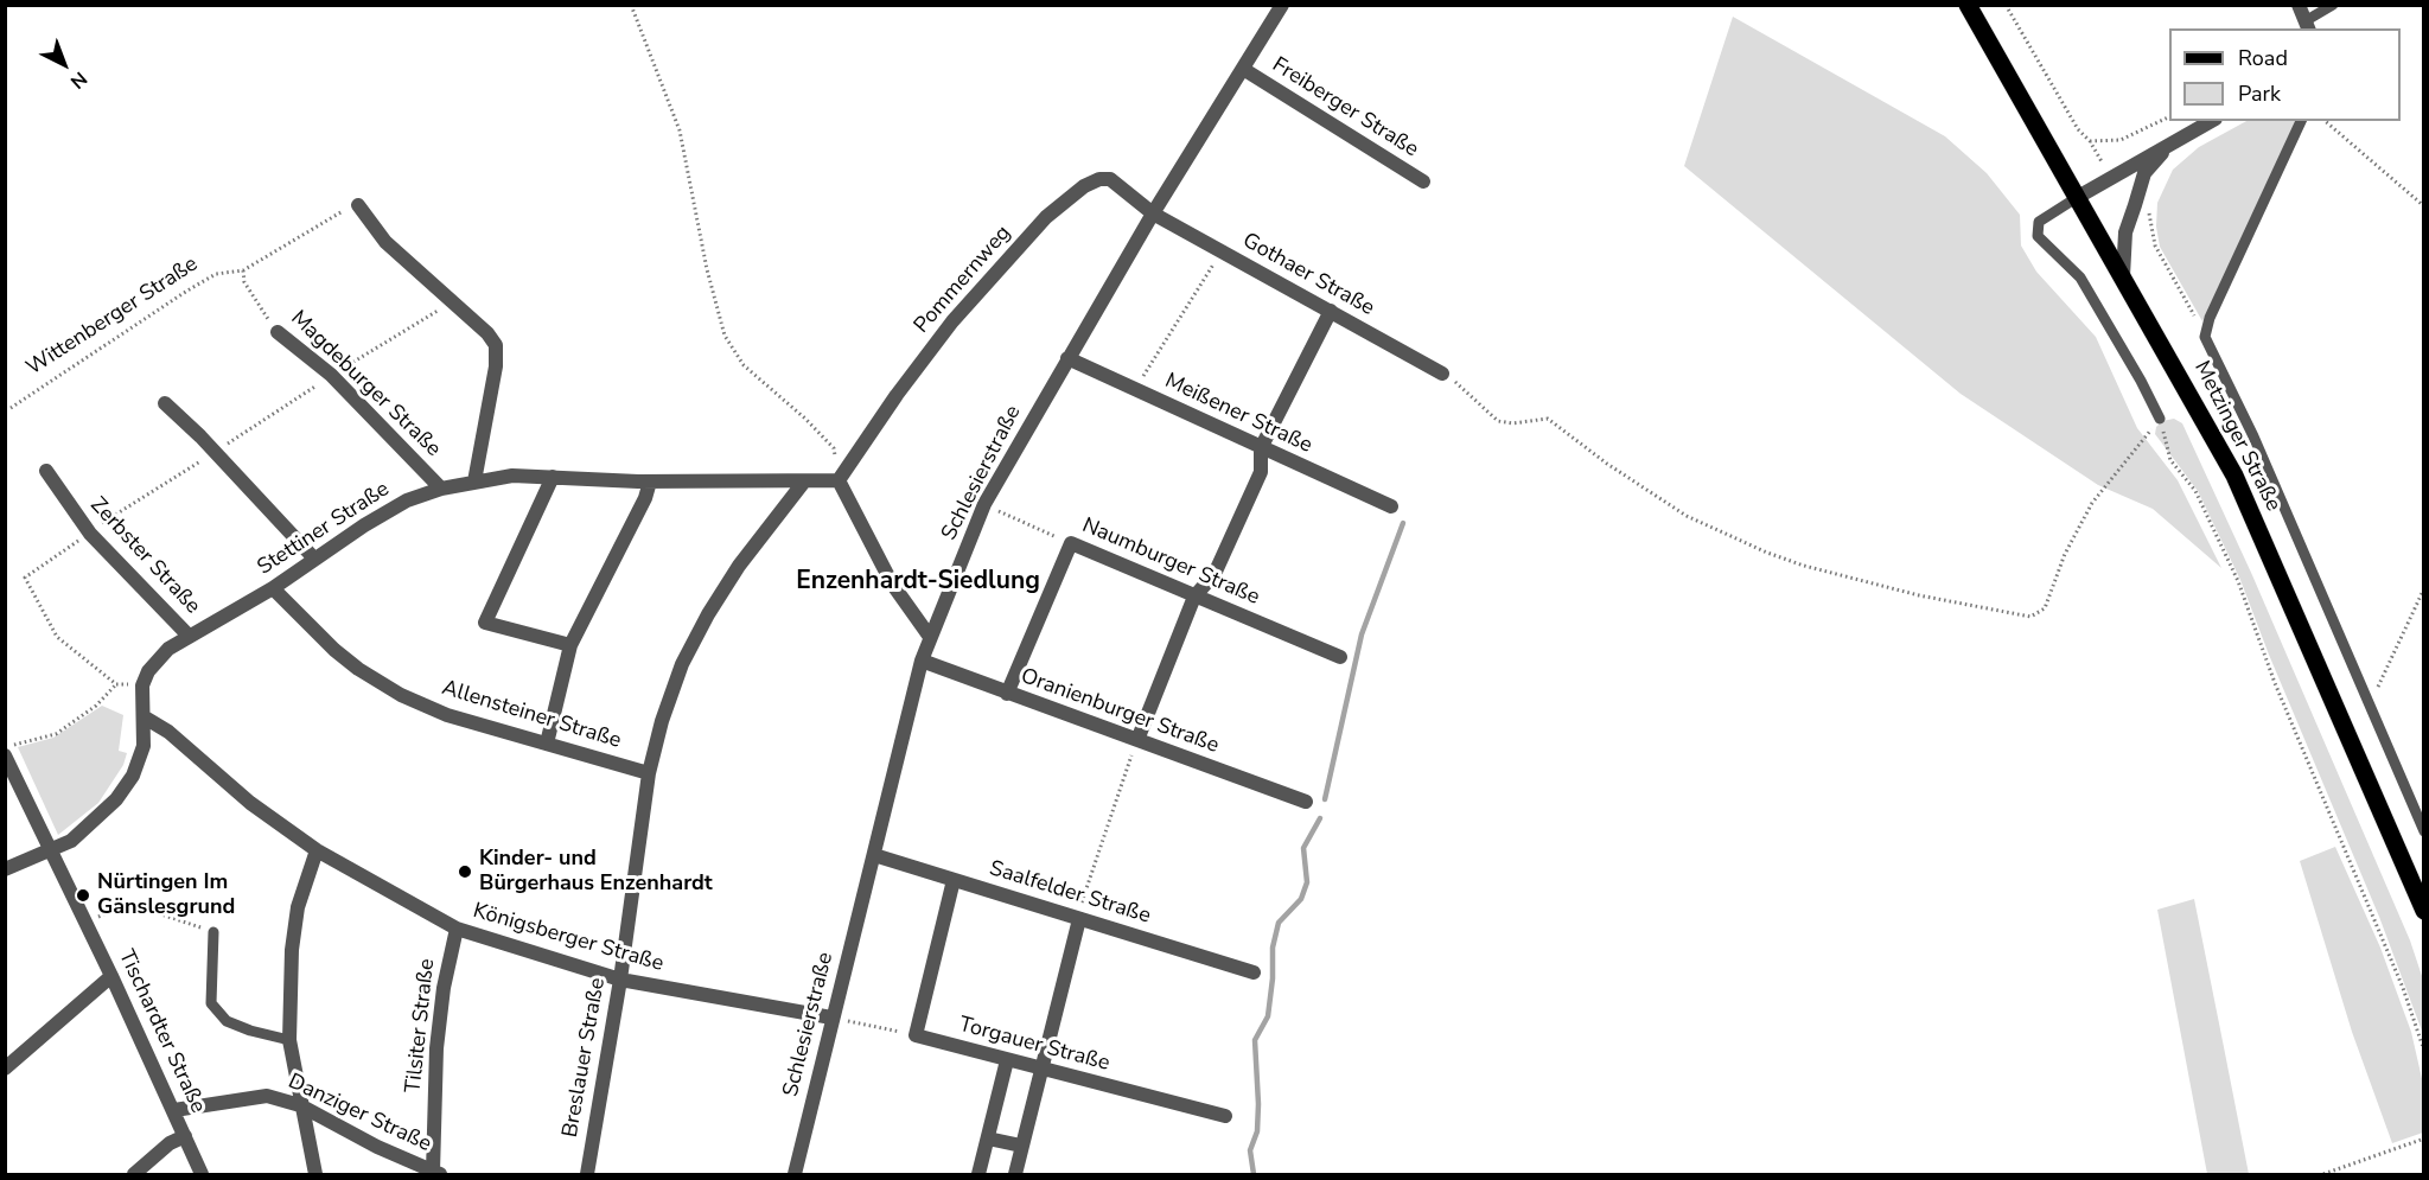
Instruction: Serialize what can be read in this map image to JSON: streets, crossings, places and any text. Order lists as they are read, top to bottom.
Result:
{
  "streets": {
    "main road": ["Metzinger Straße"],
    "street": [
      "Freiberger Straße",
      "Gothaer Straße",
      "Pommernweg",
      "Magdeburger Straße",
      "Meißener Straße",
      "Schlesierstraße",
      "Stettiner Straße",
      "Zerbster Straße",
      "Naumburger Straße",
      "Oranienburger Straße",
      "Allensteiner Straße",
      "Saalfelder Straße",
      "Königsberger Straße",
      "Tilsiter Straße",
      "Tischardter Straße",
      "Torgauer Straße",
      "Breslauer Straße",
      "Danziger Straße"
    ],
    "path": ["Wittenberger Straße"]
  },
  "crossings": [
    ["Freiberger Straße", "Schlesierstraße"],
    ["Gothaer Straße", "Pommernweg"],
    ["Gothaer Straße", "Schlesierstraße"],
    ["Pommernweg", "Schlesierstraße"],
    ["Pommernweg", "Stettiner Straße"],
    ["Wittenberger Straße", "Magdeburger Straße"],
    ["Magdeburger Straße", "Stettiner Straße"],
    ["Meißener Straße", "Schlesierstraße"],
    ["Schlesierstraße", "Naumburger Straße"],
    ["Schlesierstraße", "Oranienburger Straße"],
    ["Schlesierstraße", "Saalfelder Straße"],
    ["Schlesierstraße", "Königsberger Straße"],
    ["Stettiner Straße", "Zerbster Straße"],
    ["Stettiner Straße", "Allensteiner Straße"],
    ["Stettiner Straße", "Breslauer Straße"],
    ["Allensteiner Straße", "Breslauer Straße"],
    ["Königsberger Straße", "Tilsiter Straße"],
    ["Königsberger Straße", "Breslauer Straße"],
    ["Tilsiter Straße", "Danziger Straße"],
    ["Tischardter Straße", "Danziger Straße"]
  ],
  "districts": ["Enzenhardt-Siedlung"],
  "places": ["Kinder- und Bürgerhaus Enzenhardt", "Nürtingen Im Gänslesgrund"],
  "legend": ["Road", "Park"],
  "north": "bottom right"
}
